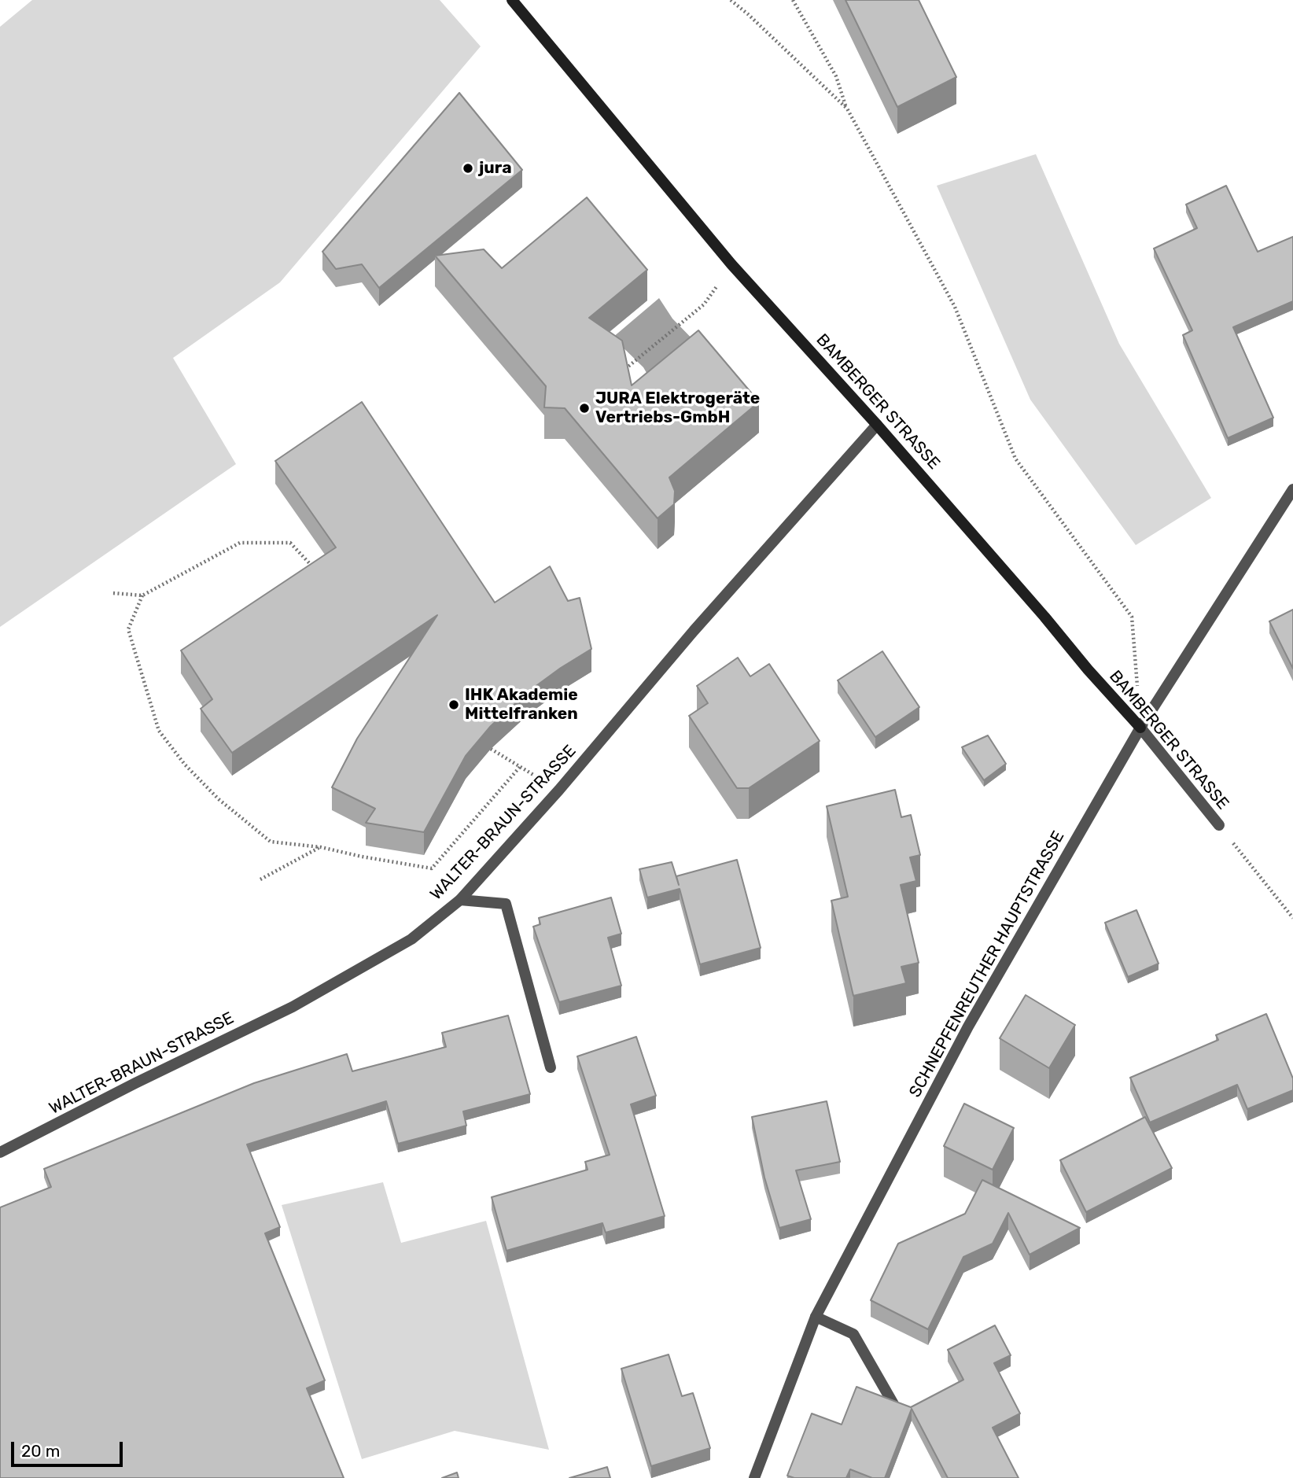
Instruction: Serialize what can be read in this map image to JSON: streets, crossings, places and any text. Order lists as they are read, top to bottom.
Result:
{
  "streets": {
    "street": ["BAMBERGER STRASSE", "WALTER-BRAUN-STRASSE", "SCHNEPFENREUTHER HAUPTSTRASSE"]
  },
  "crossings": [
    ["BAMBERGER STRASSE", "WALTER-BRAUN-STRASSE"],
    ["BAMBERGER STRASSE", "SCHNEPFENREUTHER HAUPTSTRASSE"]
  ],
  "places": ["jura", "JURA Elektrogeräte Vertriebs-GmbH", "IHK Akademie Mittelfranken"],
  "scale_bar": "20 m"
}
